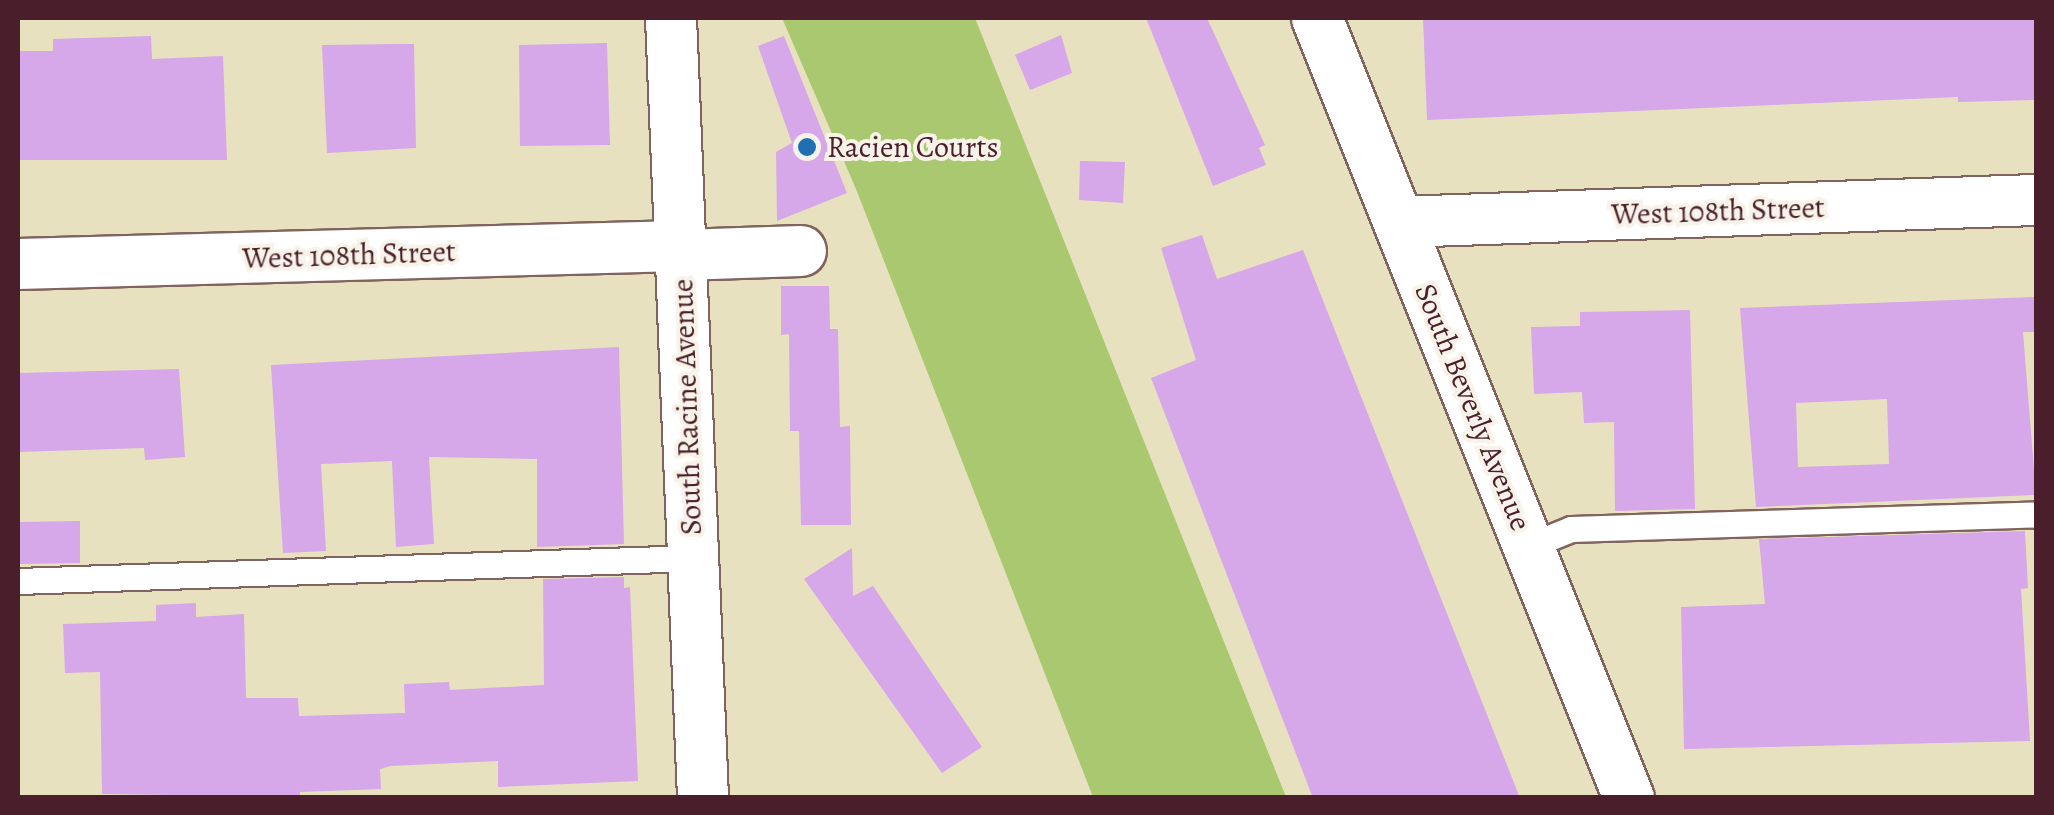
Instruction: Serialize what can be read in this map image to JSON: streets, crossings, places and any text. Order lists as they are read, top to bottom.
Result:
{
  "streets": {
    "street": ["West 108th Street", "South Racine Avenue", "South Beverly Avenue"]
  },
  "crossings": [
    ["West 108th Street", "South Racine Avenue"],
    ["West 108th Street", "South Beverly Avenue"]
  ],
  "places": ["Racien Courts"]
}
